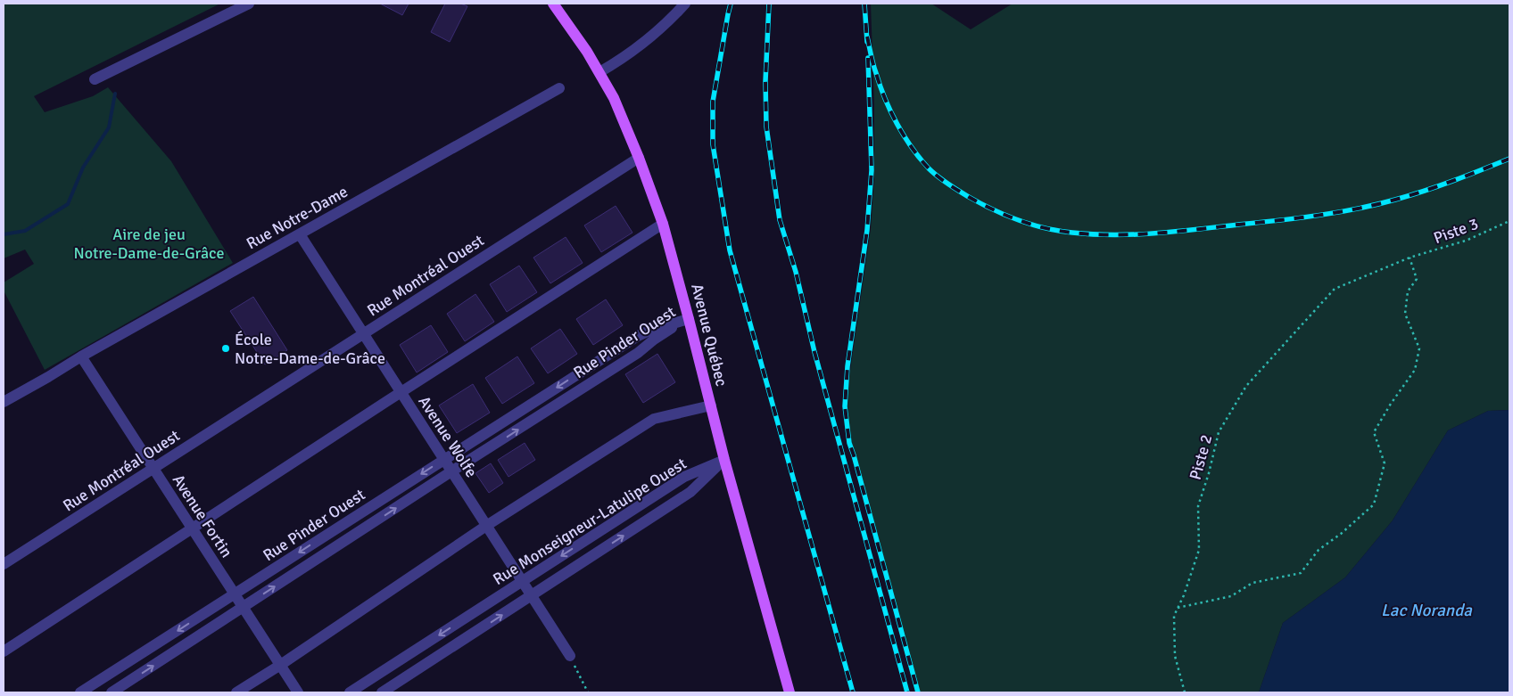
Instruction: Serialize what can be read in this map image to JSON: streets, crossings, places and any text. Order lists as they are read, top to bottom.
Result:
{
  "streets": {
    "main road": ["Avenue Québec"],
    "street": [
      "Rue Notre-Dame",
      "Rue Montréal Ouest",
      "Rue Pinder Ouest",
      "Avenue Wolfe",
      "Avenue Fortin",
      "Rue Monseigneur-Latulipe Ouest"
    ],
    "path": ["Piste 3", "Piste 2"]
  },
  "crossings": [
    ["Rue Notre-Dame", "Avenue Wolfe"],
    ["Rue Notre-Dame", "Avenue Fortin"],
    ["Piste 3", "Piste 2"],
    ["Rue Montréal Ouest", "Avenue Québec"],
    ["Rue Montréal Ouest", "Avenue Wolfe"],
    ["Rue Montréal Ouest", "Avenue Fortin"],
    ["Avenue Québec", "Rue Pinder Ouest"],
    ["Avenue Québec", "Rue Monseigneur-Latulipe Ouest"],
    ["Rue Pinder Ouest", "Avenue Wolfe"],
    ["Rue Pinder Ouest", "Avenue Fortin"],
    ["Avenue Wolfe", "Rue Monseigneur-Latulipe Ouest"]
  ],
  "water": ["Lac Noranda"],
  "parks": ["Aire de jeu Notre-Dame-de-Grâce"],
  "places": ["École Notre-Dame-de-Grâce"]
}
